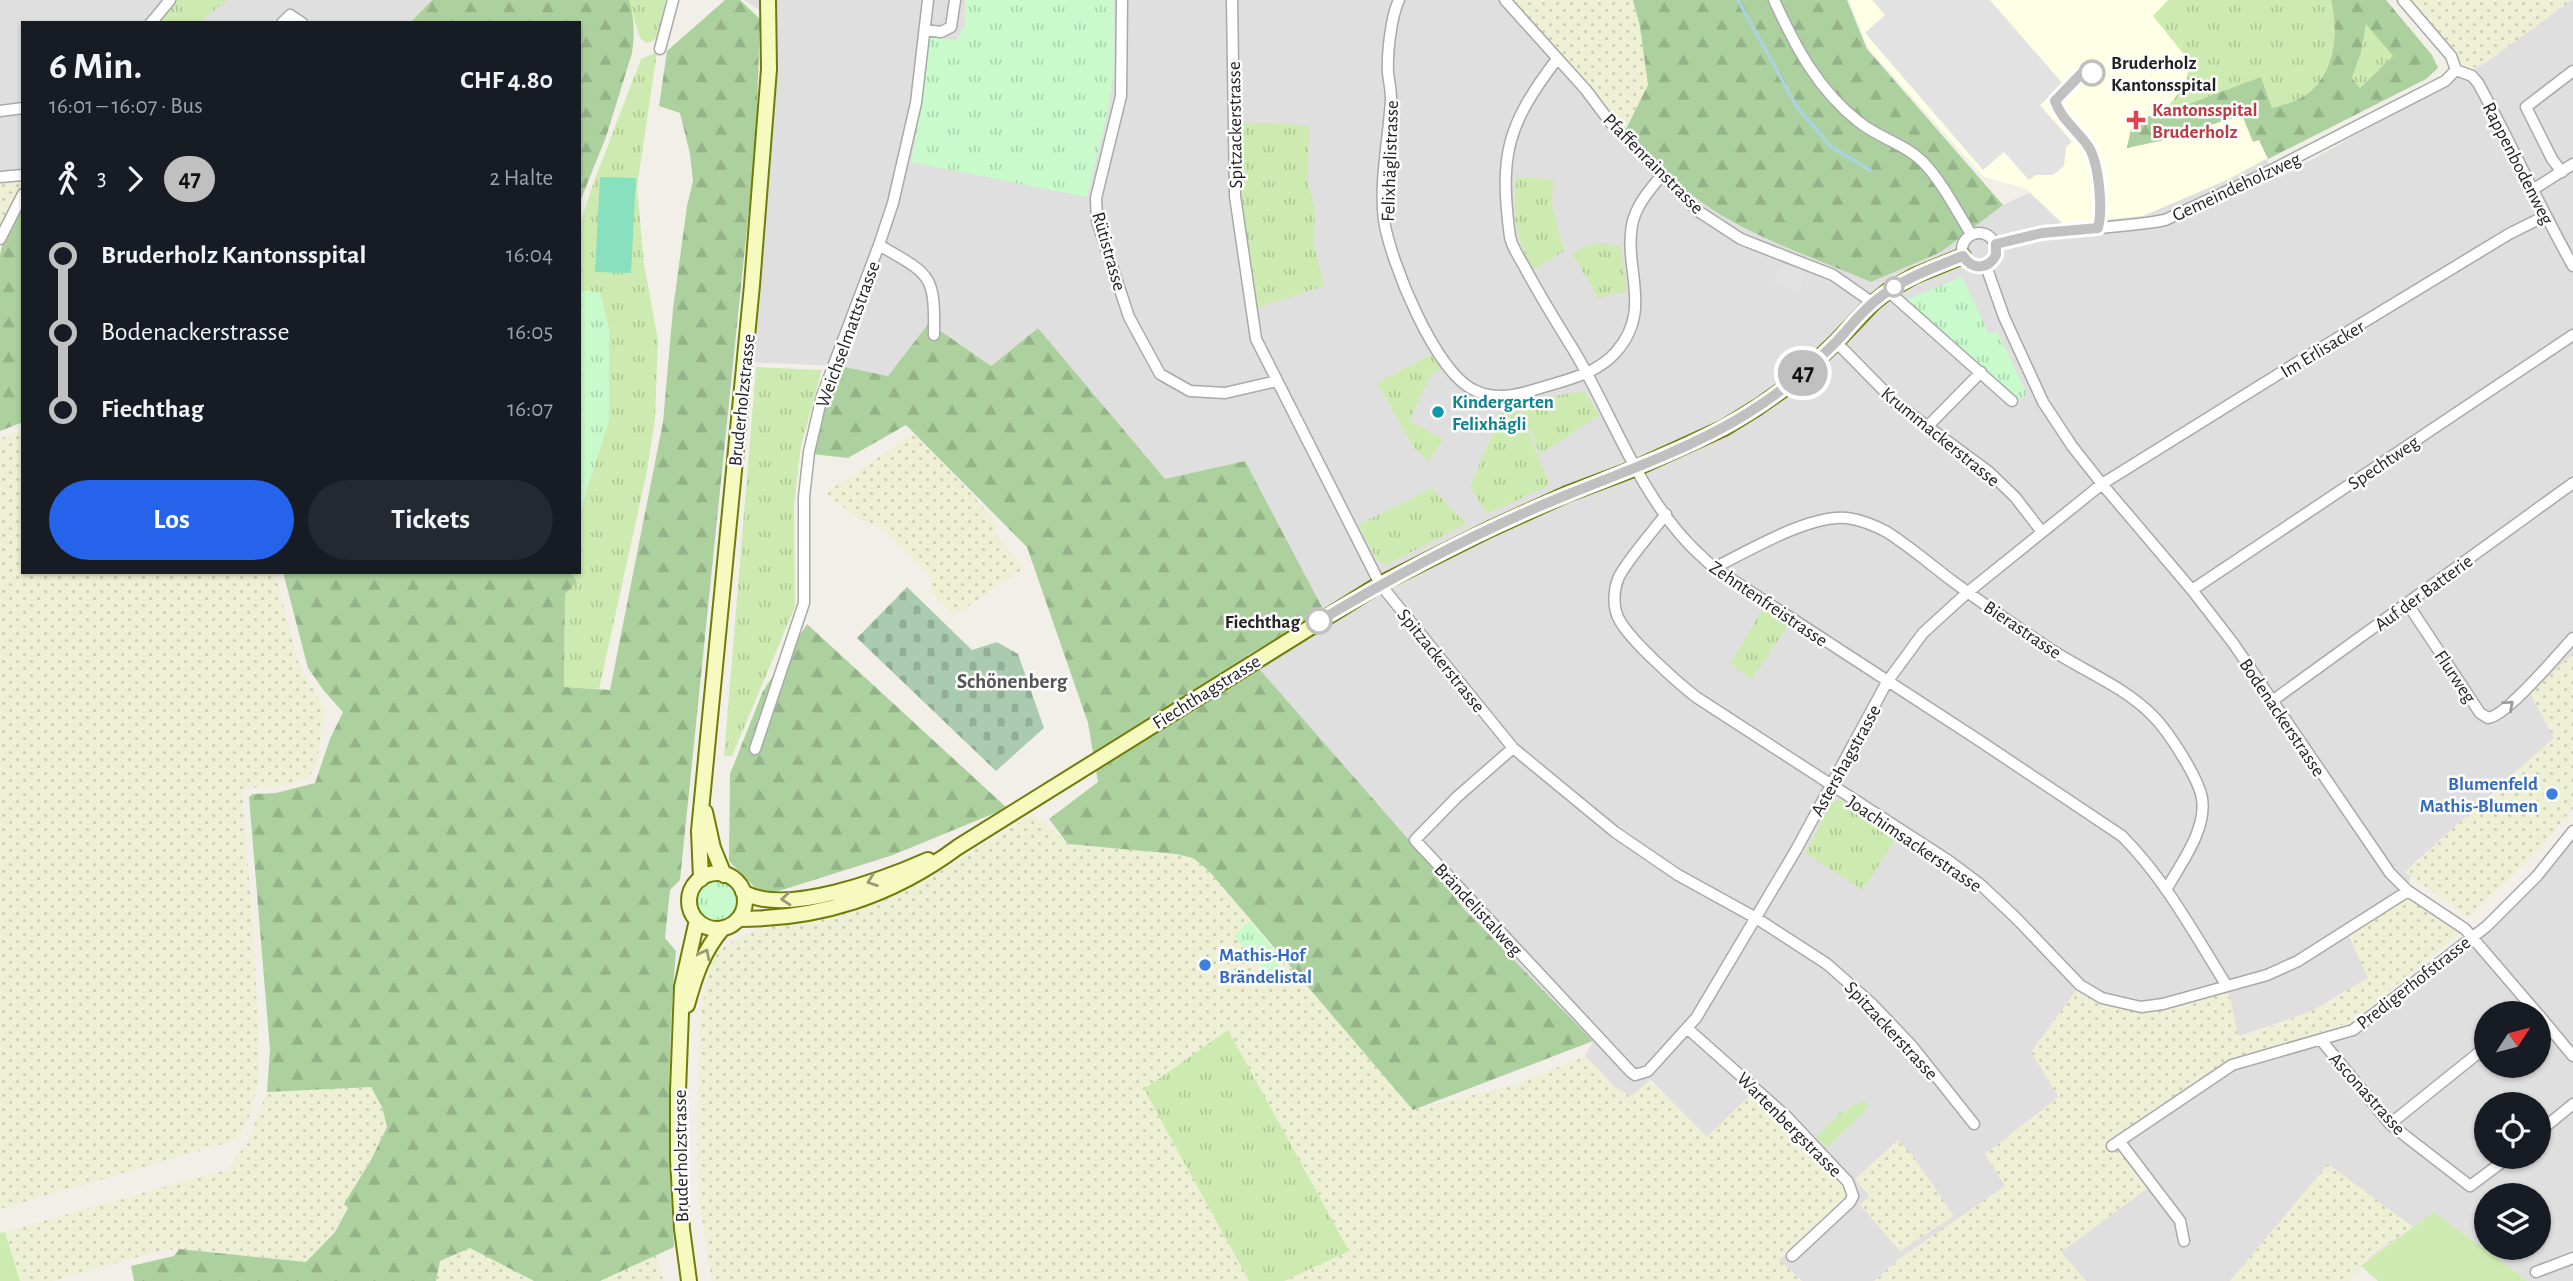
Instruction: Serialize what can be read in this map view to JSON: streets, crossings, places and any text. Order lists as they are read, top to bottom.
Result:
{
  "streets": {
    "street": [
      "Spitzackerstrasse",
      "Felixhäglistrasse",
      "Pfaffenrainstrasse",
      "Rappenbodenweg",
      "Gemeindeholzweg",
      "Rütistrasse",
      "Weichselmattstrasse",
      "Im Erlisacker",
      "Bruderholzstrasse",
      "Krummackerstrasse",
      "Spechtweg",
      "Auf der Batterie",
      "Zehntenfreistrasse",
      "Bierastrasse",
      "Flurweg",
      "Fiechthagstrasse",
      "Bodenackerstrasse",
      "Astershagstrasse",
      "Joachimsackerstrasse",
      "Brändelistalweg",
      "Predigerhofstrasse",
      "Asconastrasse",
      "Wartenbergstrasse"
    ]
  },
  "crossings": [
    ["Spitzackerstrasse", "Rütistrasse"],
    ["Spitzackerstrasse", "Fiechthagstrasse"],
    ["Spitzackerstrasse", "Astershagstrasse"],
    ["Spitzackerstrasse", "Brändelistalweg"],
    ["Felixhäglistrasse", "Pfaffenrainstrasse"],
    ["Felixhäglistrasse", "Zehntenfreistrasse"],
    ["Pfaffenrainstrasse", "Zehntenfreistrasse"],
    ["Pfaffenrainstrasse", "Fiechthagstrasse"],
    ["Rappenbodenweg", "Gemeindeholzweg"],
    ["Rappenbodenweg", "Im Erlisacker"],
    ["Gemeindeholzweg", "Fiechthagstrasse"],
    ["Gemeindeholzweg", "Bodenackerstrasse"],
    ["Im Erlisacker", "Bodenackerstrasse"],
    ["Im Erlisacker", "Astershagstrasse"],
    ["Bruderholzstrasse", "Fiechthagstrasse"],
    ["Krummackerstrasse", "Fiechthagstrasse"],
    ["Krummackerstrasse", "Astershagstrasse"],
    ["Spechtweg", "Bodenackerstrasse"],
    ["Auf der Batterie", "Flurweg"],
    ["Auf der Batterie", "Bodenackerstrasse"],
    ["Zehntenfreistrasse", "Bierastrasse"],
    ["Zehntenfreistrasse", "Fiechthagstrasse"],
    ["Zehntenfreistrasse", "Astershagstrasse"],
    ["Zehntenfreistrasse", "Joachimsackerstrasse"],
    ["Bierastrasse", "Astershagstrasse"],
    ["Fiechthagstrasse", "Bodenackerstrasse"],
    ["Bodenackerstrasse", "Astershagstrasse"],
    ["Bodenackerstrasse", "Joachimsackerstrasse"],
    ["Bodenackerstrasse", "Predigerhofstrasse"],
    ["Astershagstrasse", "Joachimsackerstrasse"],
    ["Astershagstrasse", "Brändelistalweg"],
    ["Astershagstrasse", "Wartenbergstrasse"],
    ["Predigerhofstrasse", "Asconastrasse"]
  ],
  "districts": ["Schönenberg"],
  "places": {
    "other": [
      "Bruderholz Kantonsspital",
      "Kindergarten Felixhägli",
      "Fiechthag",
      "Blumenfeld Mathis-Blumen",
      "Mathis-Hof Brändelistal"
    ],
    "health": ["Kantonsspital Bruderholz"]
  },
  "lines": ["bus line 47"],
  "north": "top right",
  "page": {
    "on_map": "47",
    "heading": ["6 Min.", "16:01 – 16:07 · Bus", "CHF 4.80"],
    "legs": ["3", "47", "2 Halte"],
    "list": [
      {
        "name": "Bruderholz Kantonsspital",
        "value": "16:04"
      },
      {
        "name": "Bodenackerstrasse",
        "value": "16:05"
      },
      {
        "name": "Fiechthag",
        "value": "16:07"
      }
    ],
    "buttons": ["Los", "Tickets"]
  }
}
